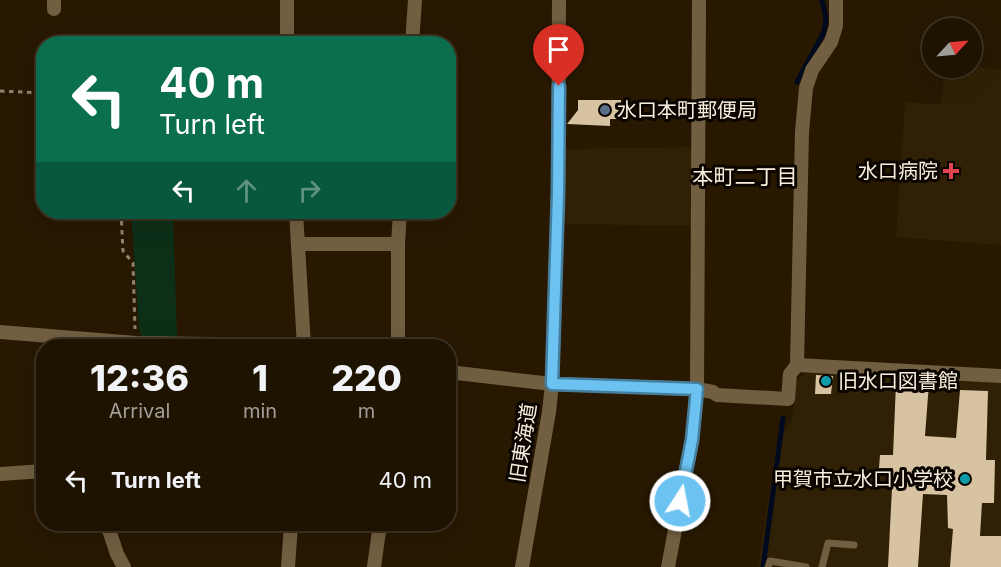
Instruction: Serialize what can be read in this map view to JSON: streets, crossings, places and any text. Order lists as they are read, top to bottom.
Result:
{
  "streets": {
    "street": ["旧東海道"]
  },
  "districts": ["本町二丁目"],
  "places": {
    "other": ["水口本町郵便局", "旧水口図書館", "甲賀市立水口小学校"],
    "health": ["水口病院"]
  },
  "north": "top right",
  "page": {
    "turn": ["40 m", "Turn left"],
    "eta": [
      "12:36",
      "Arrival",
      "1",
      "min",
      "220",
      "m"
    ],
    "list": [
      {
        "name": "Turn left",
        "value": "40 m"
      }
    ]
  }
}
